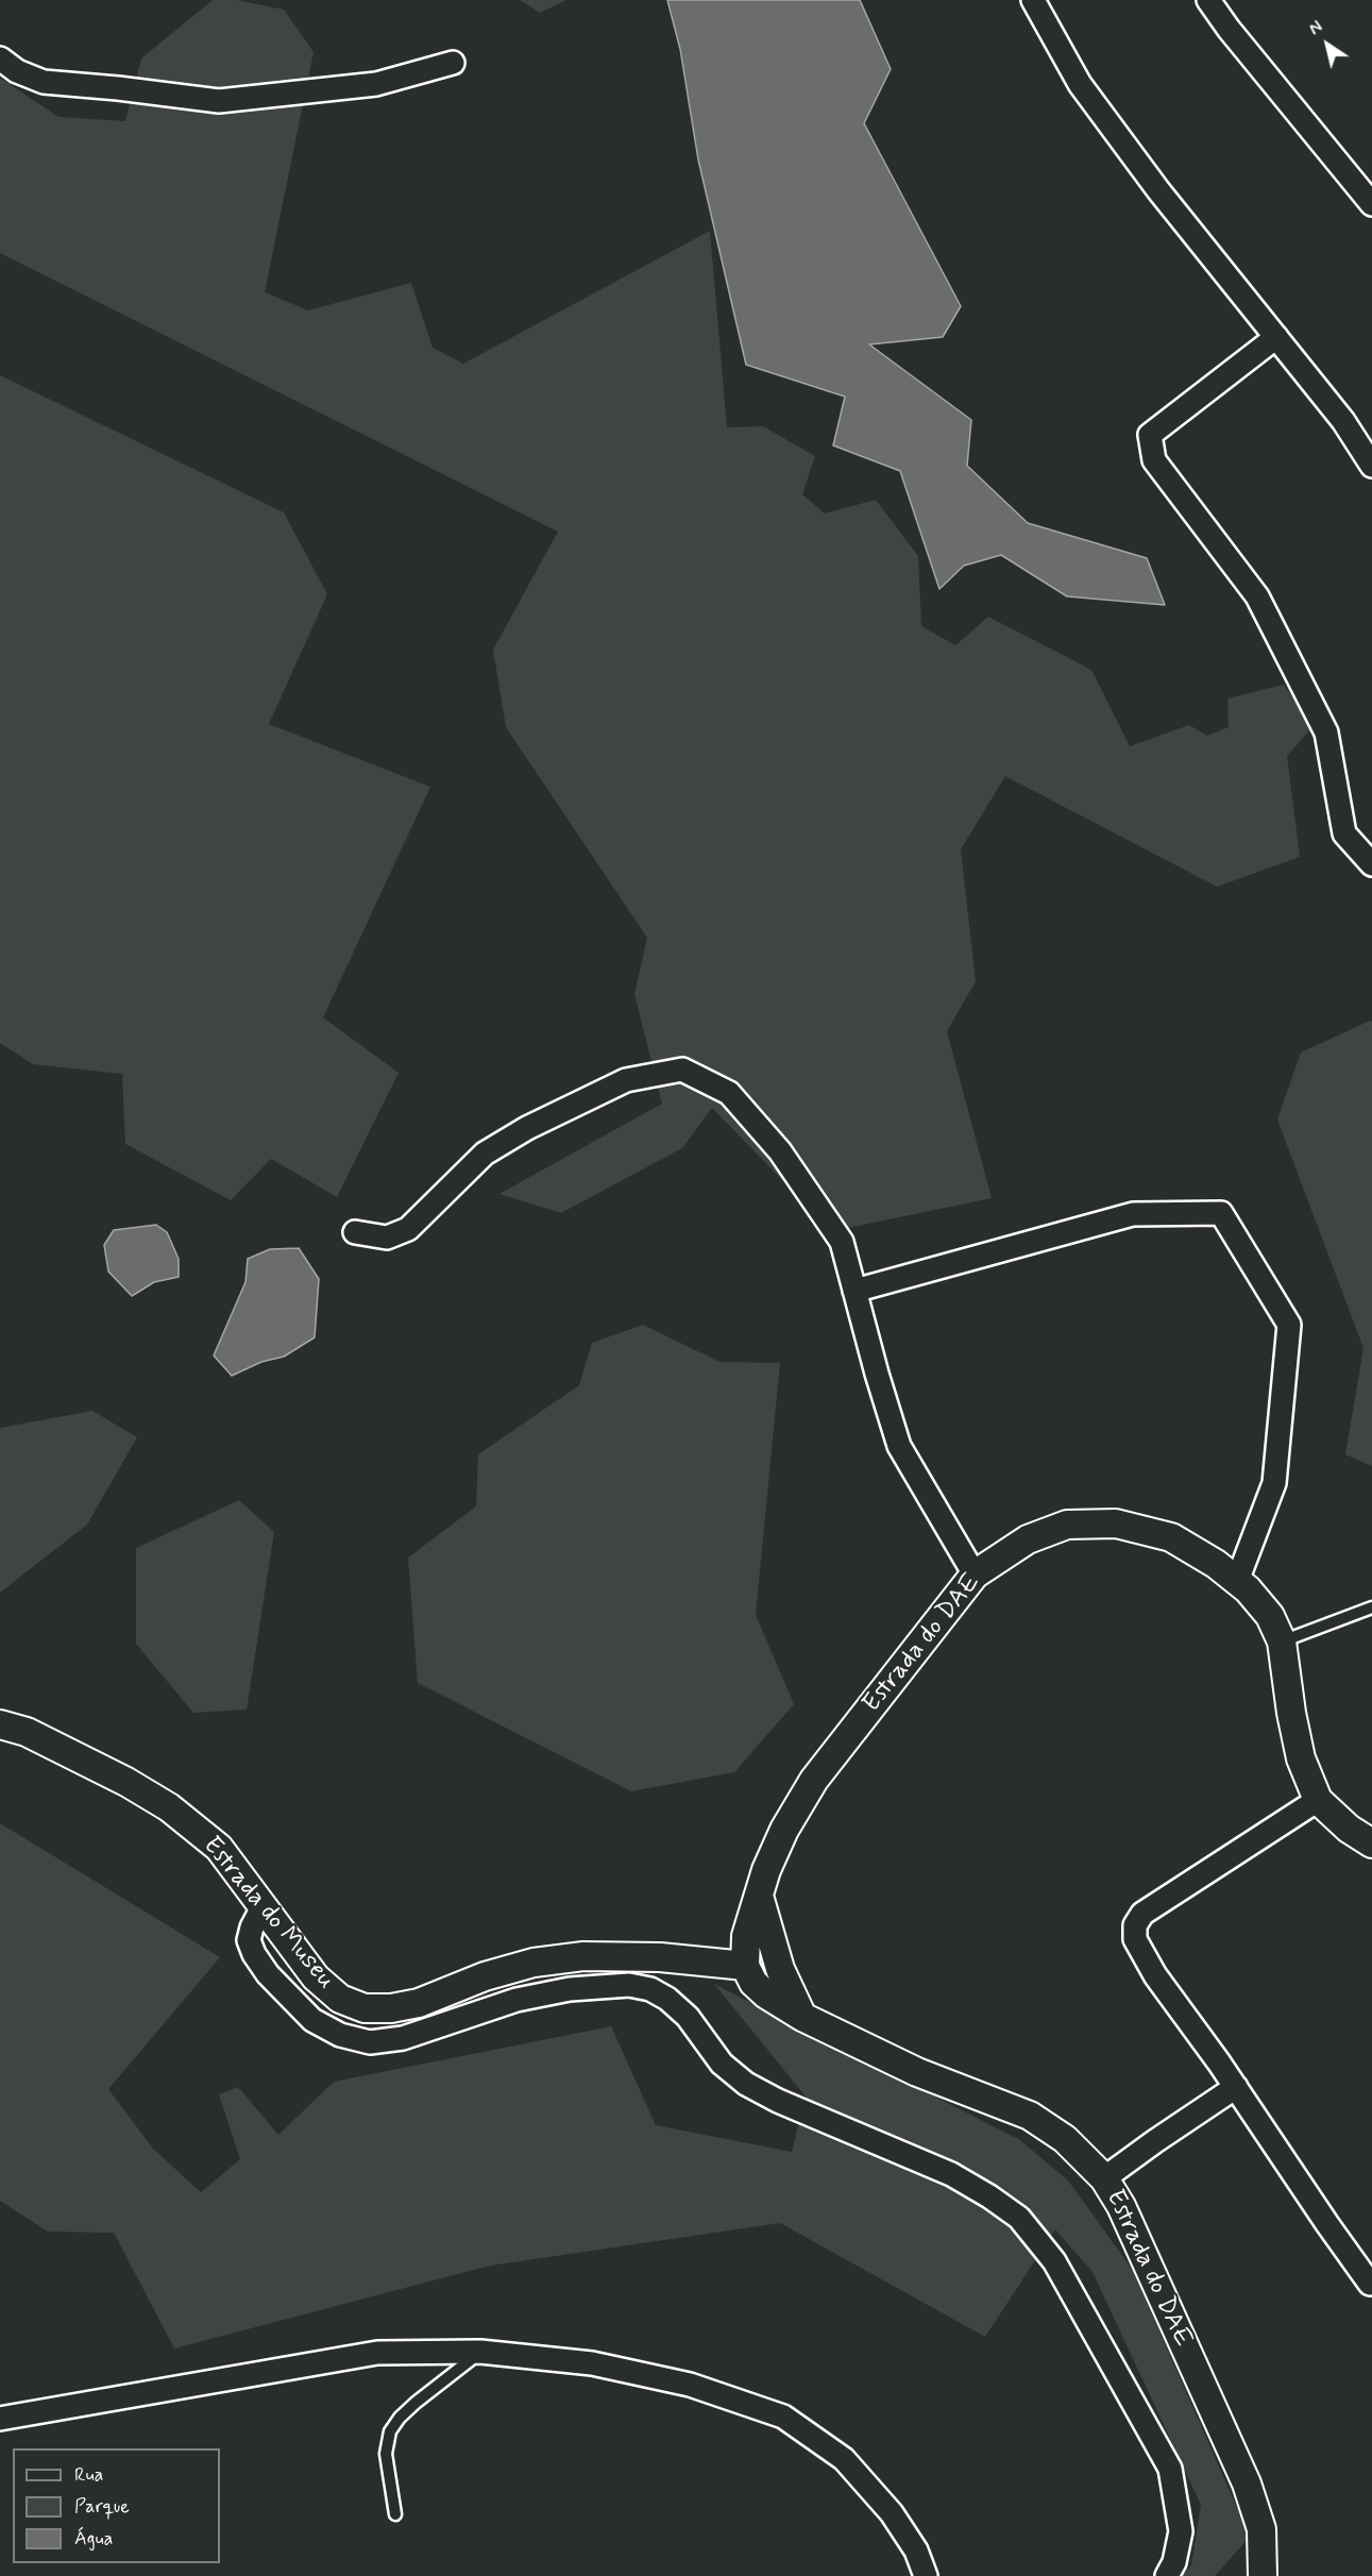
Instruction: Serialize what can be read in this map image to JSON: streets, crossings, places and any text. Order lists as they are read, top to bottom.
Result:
{
  "streets": {
    "street": ["Estrada do DAE", "Estrada do Museu"]
  },
  "crossings": [
    ["Estrada do DAE", "Estrada do Museu"]
  ],
  "legend": ["Rua", "Parque", "Água"],
  "north": "top left"
}
